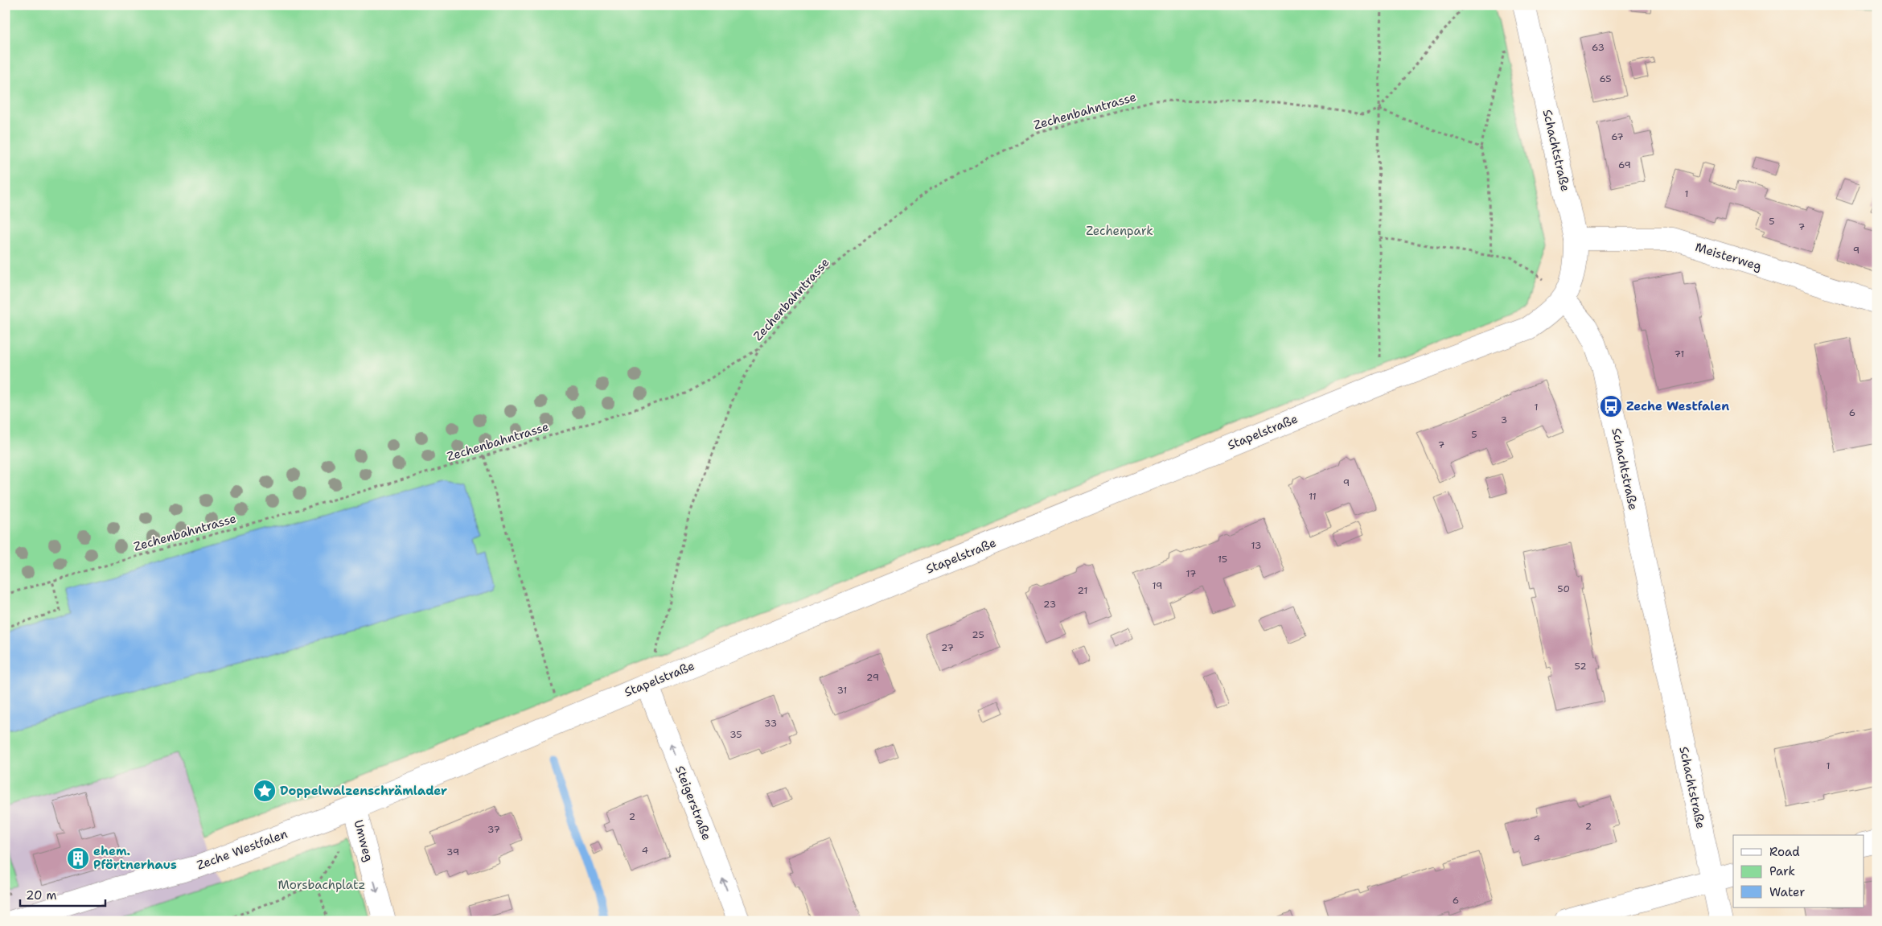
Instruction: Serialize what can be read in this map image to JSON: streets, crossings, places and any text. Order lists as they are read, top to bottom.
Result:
{
  "streets": {
    "street": [
      "Schachtstraße",
      "Meisterweg",
      "Stapelstraße",
      "Steigerstraße",
      "Umweg",
      "Zeche Westfalen"
    ],
    "path": ["Zechenbahntrasse"]
  },
  "crossings": [
    ["Schachtstraße", "Meisterweg"],
    ["Schachtstraße", "Stapelstraße"],
    ["Stapelstraße", "Steigerstraße"],
    ["Stapelstraße", "Umweg"],
    ["Stapelstraße", "Zeche Westfalen"],
    ["Umweg", "Zeche Westfalen"]
  ],
  "one_way": ["Steigerstraße", "Umweg"],
  "parks": ["Zechenpark", "Morsbachplatz"],
  "places": {
    "bus stop": ["Zeche Westfalen"],
    "place": ["Doppelwalzenschrämlader"],
    "building": ["ehem. Pförtnerhaus"]
  },
  "house_numbers": [
    "63",
    "65",
    "67",
    "69",
    "1",
    "5",
    "7",
    "9",
    "71",
    "1",
    "6",
    "3",
    "5",
    "7",
    "9",
    "11",
    "13",
    "15",
    "17",
    "19",
    "50",
    "21",
    "23",
    "25",
    "27",
    "52",
    "29",
    "31",
    "33",
    "35",
    "1",
    "2",
    "2",
    "37",
    "4",
    "4",
    "39",
    "6"
  ],
  "legend": ["Road", "Park", "Water"],
  "scale_bar": "20 m"
}
